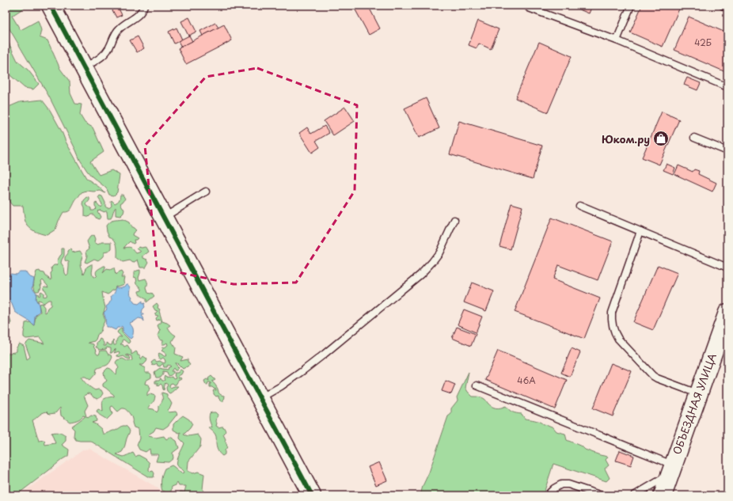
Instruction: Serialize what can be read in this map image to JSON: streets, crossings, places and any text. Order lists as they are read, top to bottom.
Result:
{
  "streets": {
    "street": ["ОБЪЕЗДНАЯ УЛИЦА"]
  },
  "places": {
    "shop": ["Юком.ру"]
  },
  "house_numbers": ["42Б", "46А"]
}
